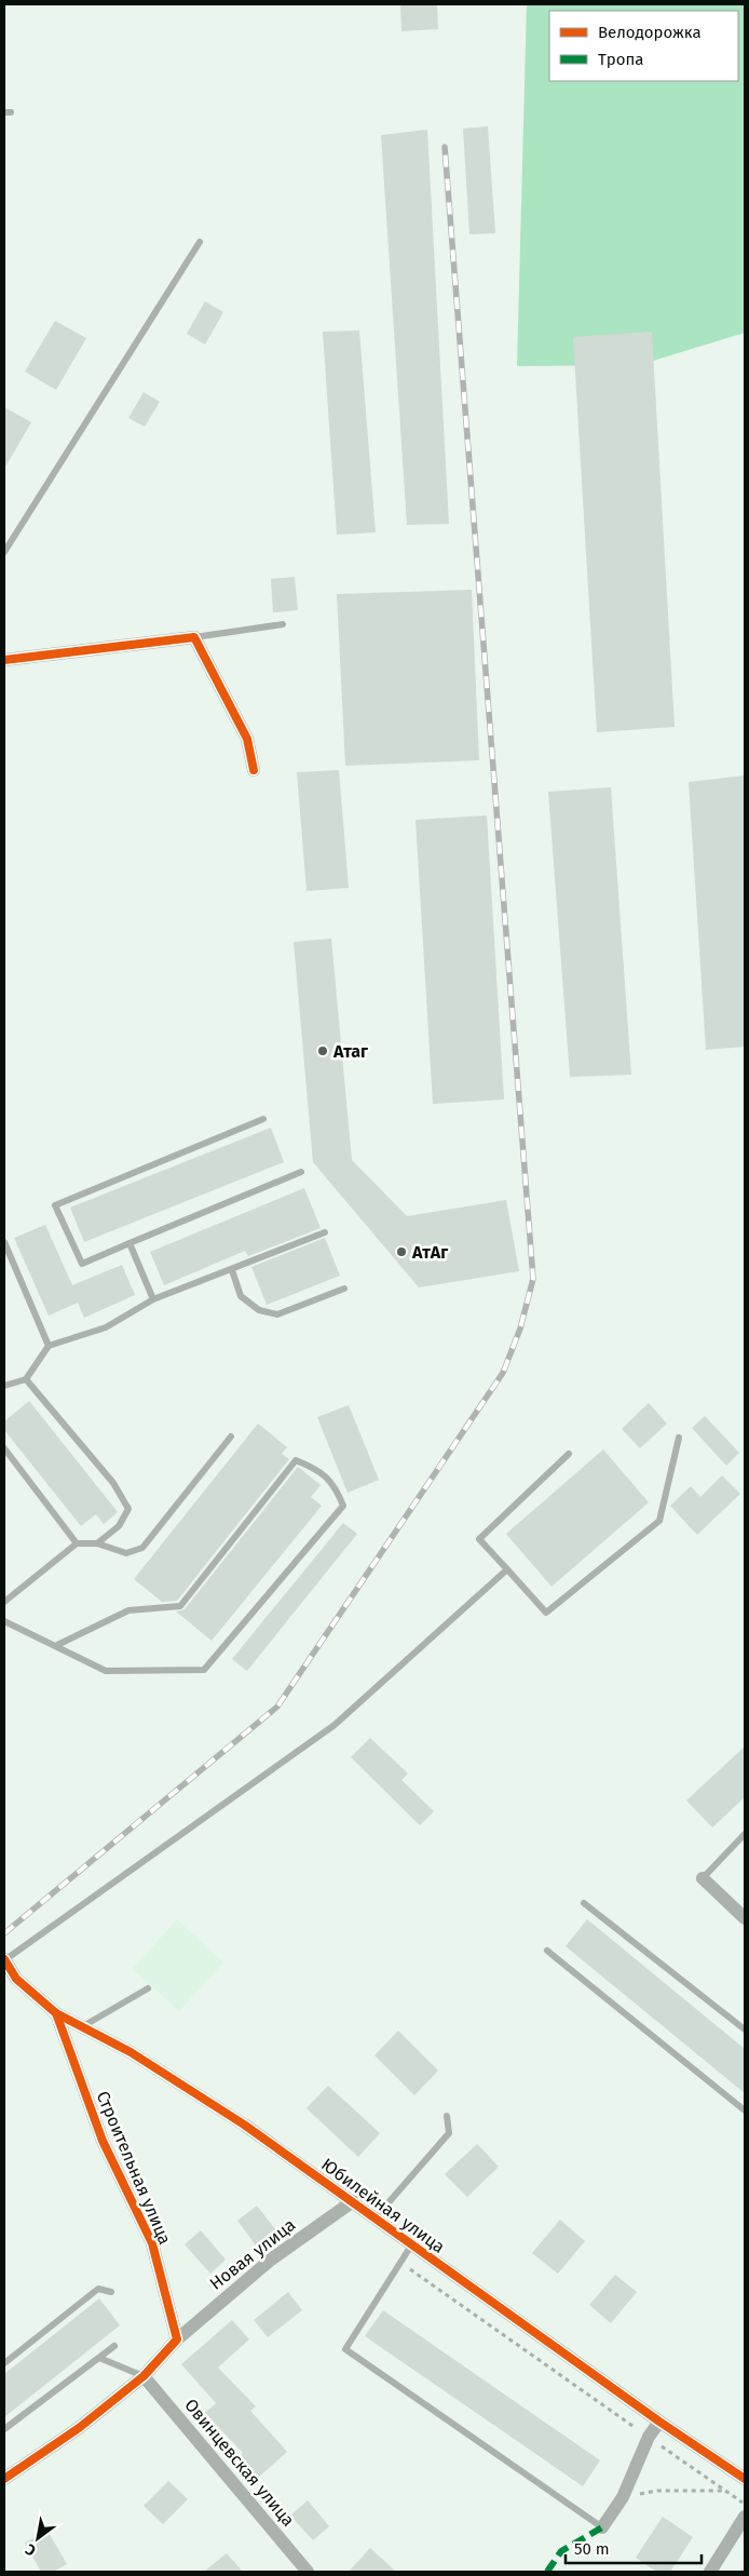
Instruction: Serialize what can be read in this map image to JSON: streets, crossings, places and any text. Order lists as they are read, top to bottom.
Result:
{
  "streets": {
    "street": [
      "Строительная улица",
      "Юбилейная улица",
      "Новая улица",
      "Овинцевская улица"
    ]
  },
  "crossings": [
    ["Строительная улица", "Юбилейная улица"],
    ["Строительная улица", "Новая улица"],
    ["Юбилейная улица", "Новая улица"]
  ],
  "places": ["Атаг", "АтАг"],
  "legend": ["Велодорожка", "Тропа"],
  "scale_bar": "50 m",
  "north": "bottom left"
}
